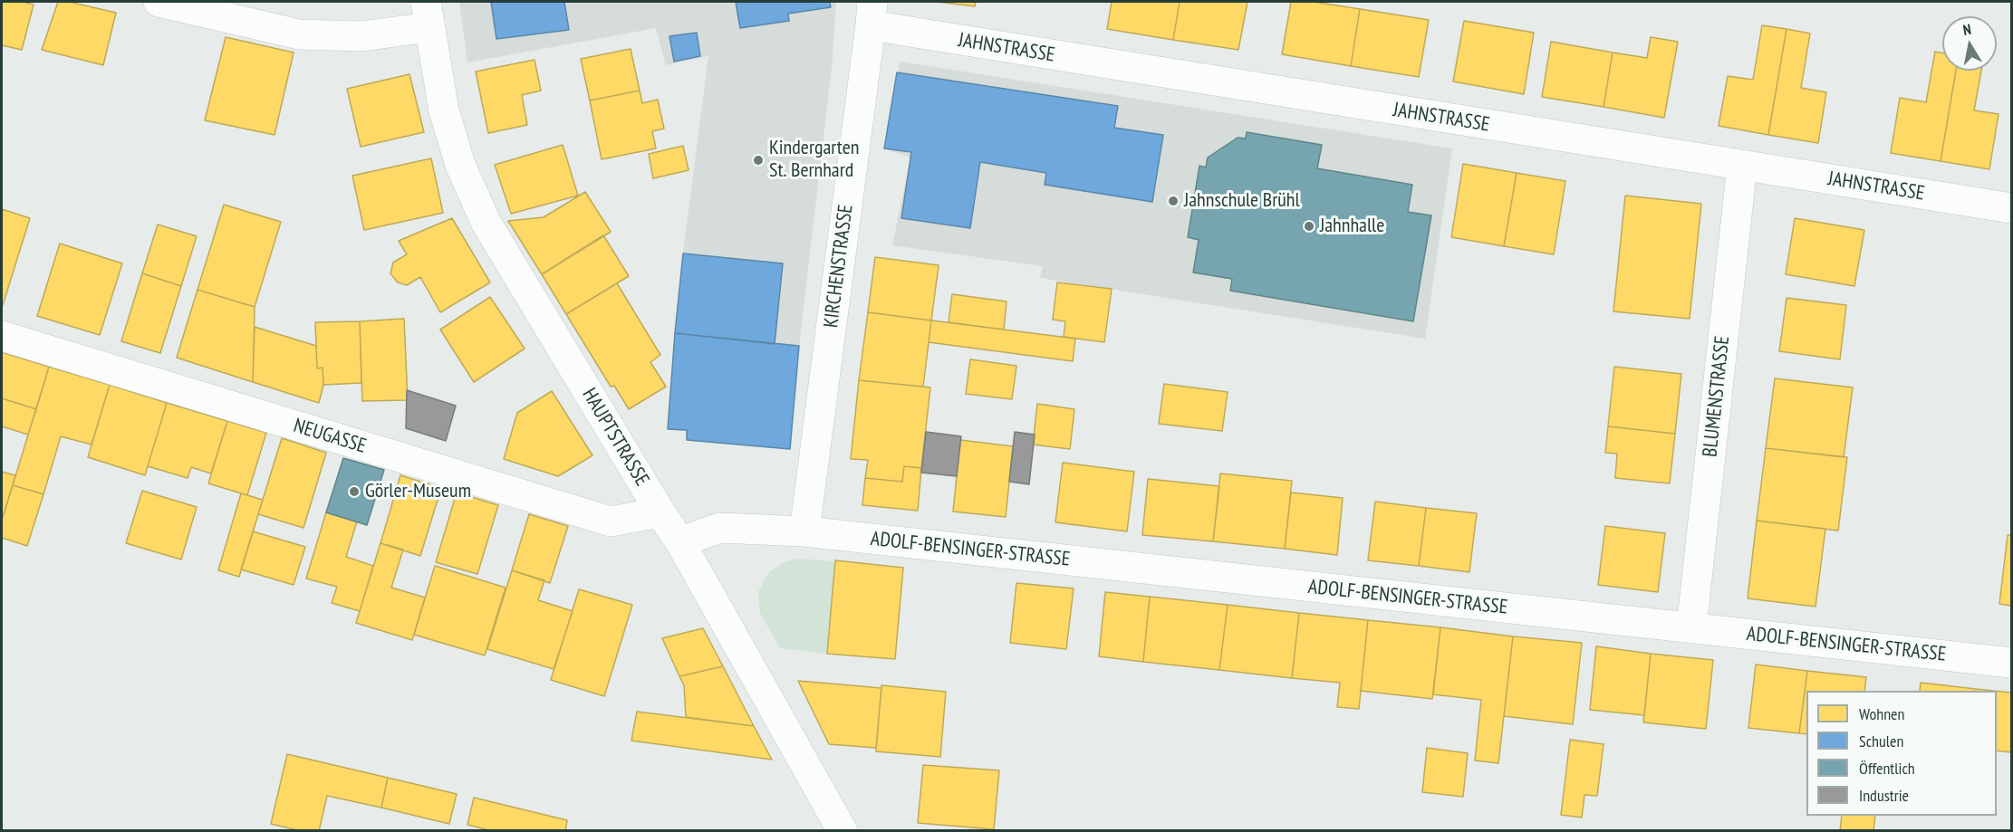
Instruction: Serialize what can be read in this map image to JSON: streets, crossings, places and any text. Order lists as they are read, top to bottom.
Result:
{
  "streets": {
    "street": [
      "JAHNSTRASSE",
      "KIRCHENSTRASSE",
      "BLUMENSTRASSE",
      "NEUGASSE",
      "HAUPTSTRASSE",
      "ADOLF-BENSINGER-STRASSE"
    ]
  },
  "crossings": [
    ["JAHNSTRASSE", "KIRCHENSTRASSE"],
    ["JAHNSTRASSE", "BLUMENSTRASSE"],
    ["KIRCHENSTRASSE", "ADOLF-BENSINGER-STRASSE"],
    ["BLUMENSTRASSE", "ADOLF-BENSINGER-STRASSE"],
    ["NEUGASSE", "HAUPTSTRASSE"]
  ],
  "places": [
    "Kindergarten St. Bernhard",
    "Jahnschule Brühl",
    "Jahnhalle",
    "Görler-Museum"
  ],
  "legend": [
    "Wohnen",
    "Schulen",
    "Öffentlich",
    "Industrie"
  ],
  "north": "top"
}
